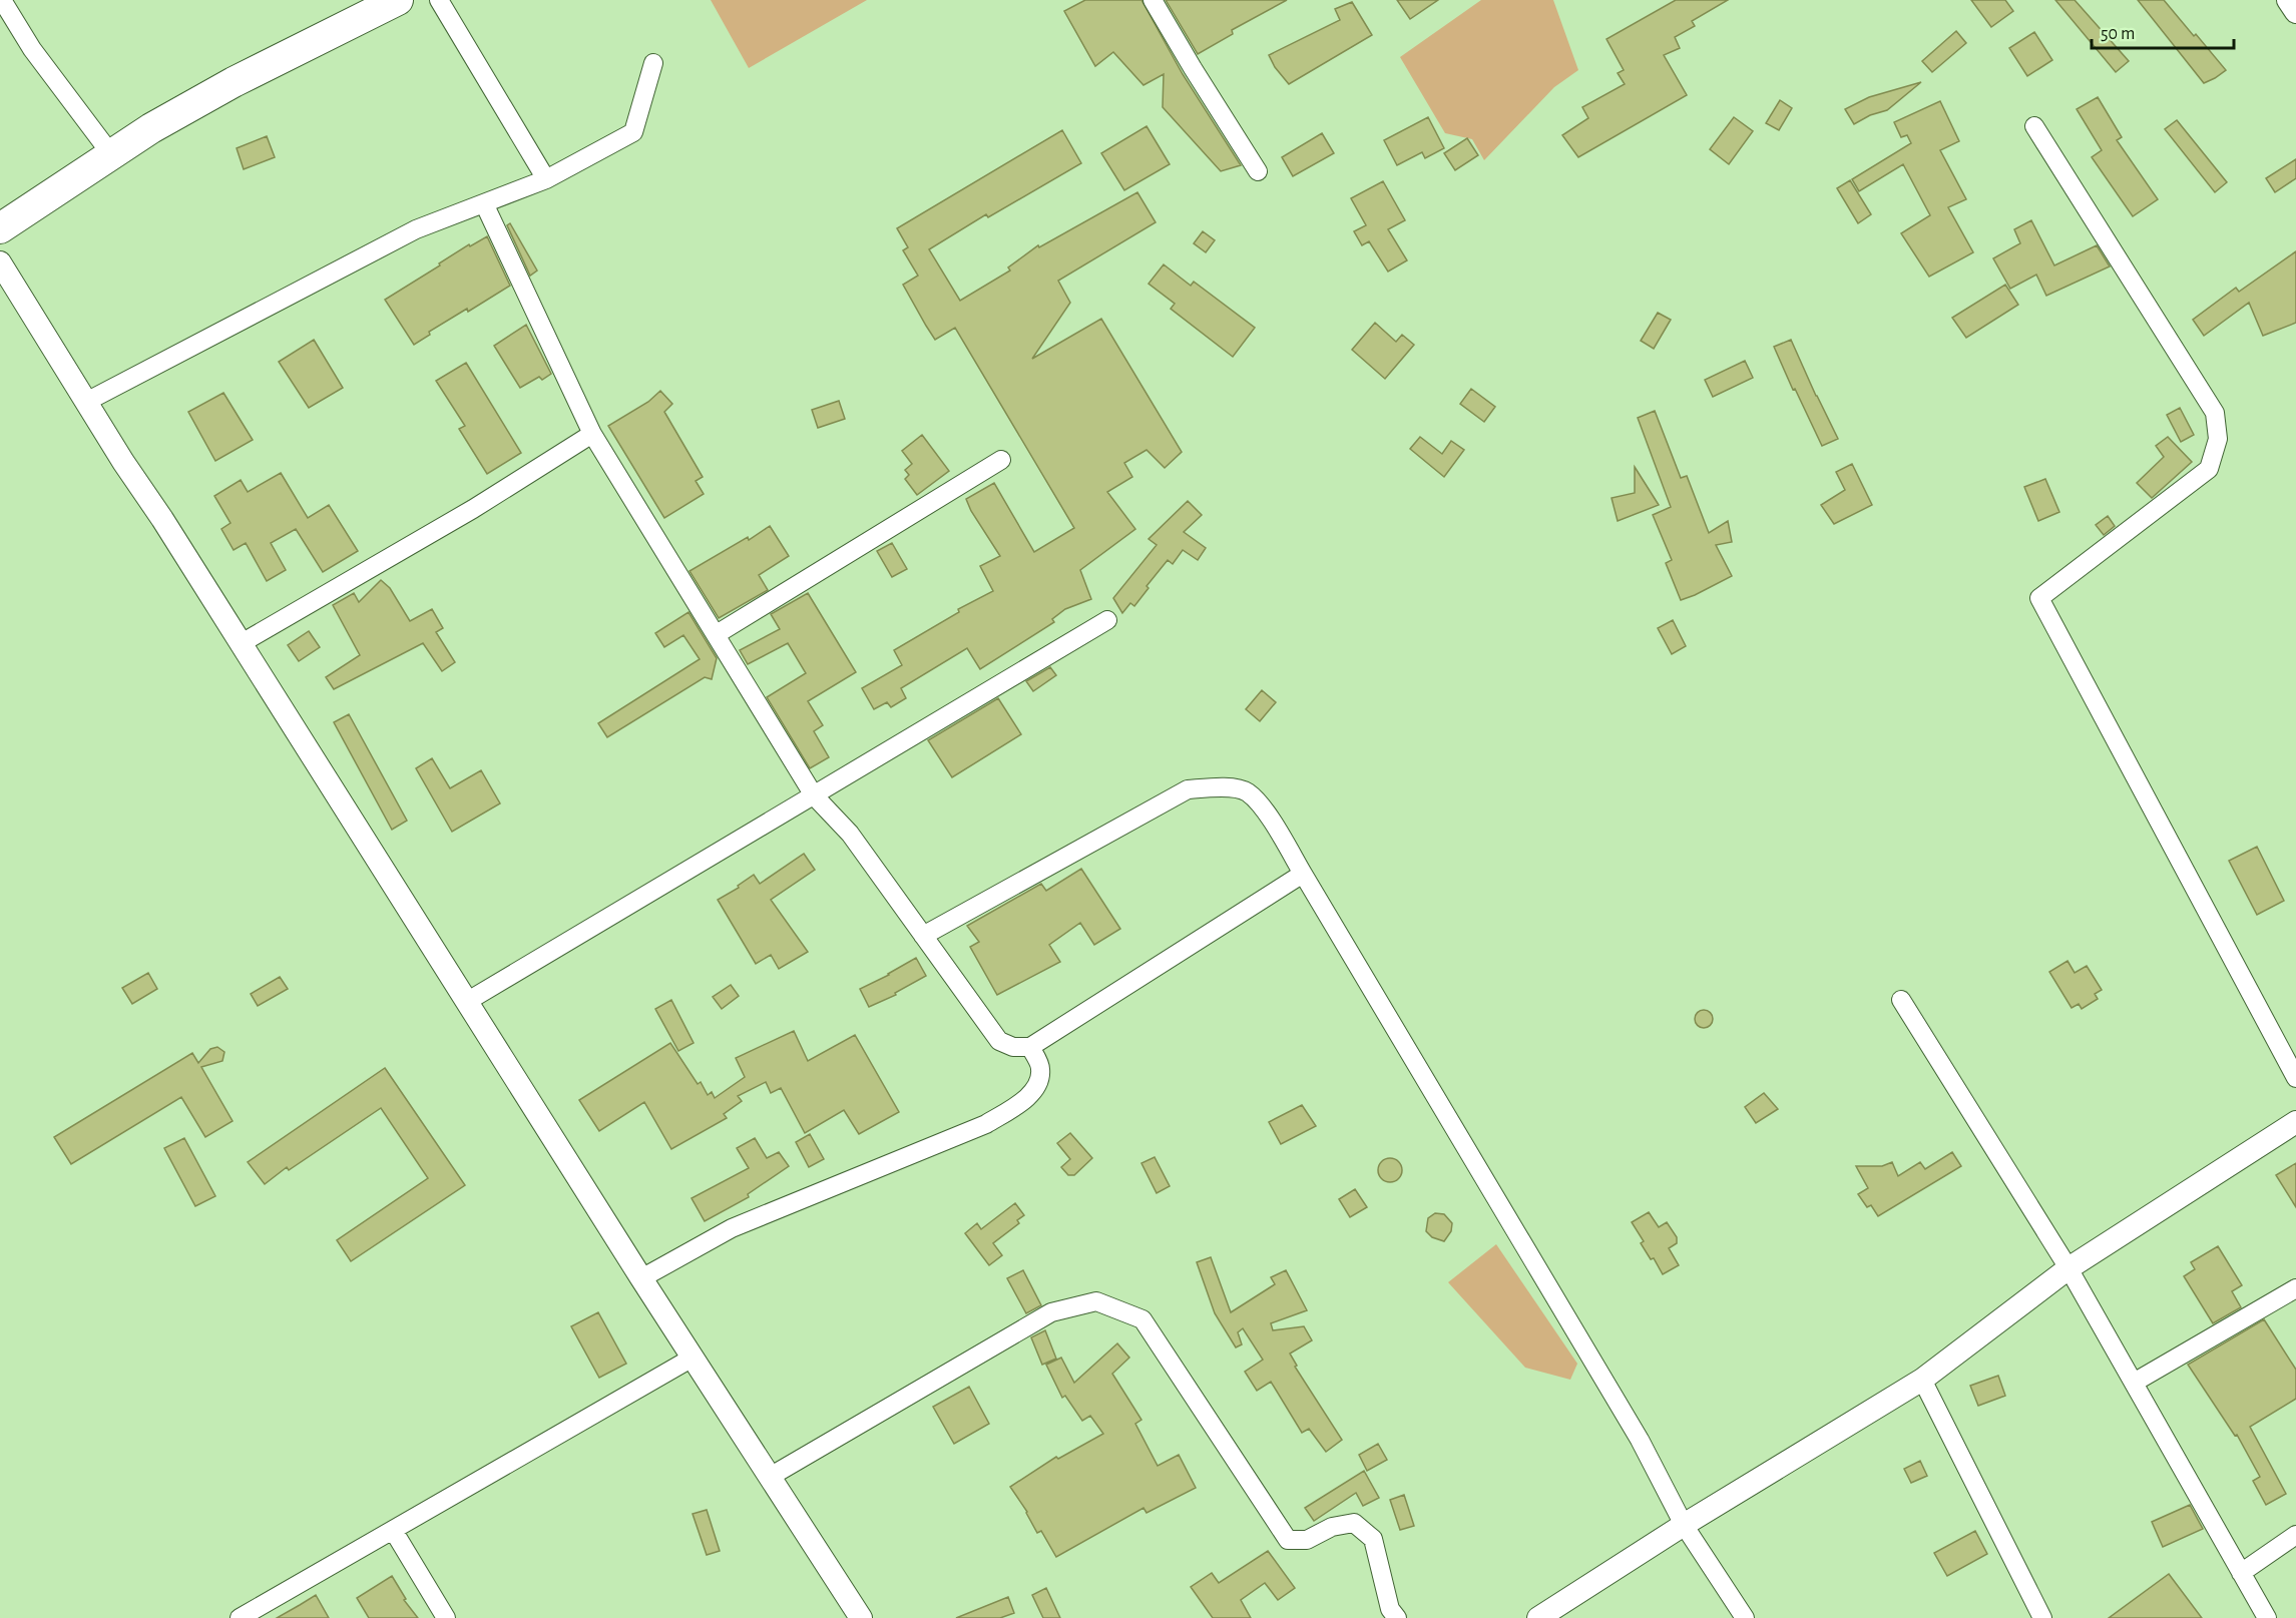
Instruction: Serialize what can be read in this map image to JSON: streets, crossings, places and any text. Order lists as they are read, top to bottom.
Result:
{
  "scale_bar": "50 m"
}
